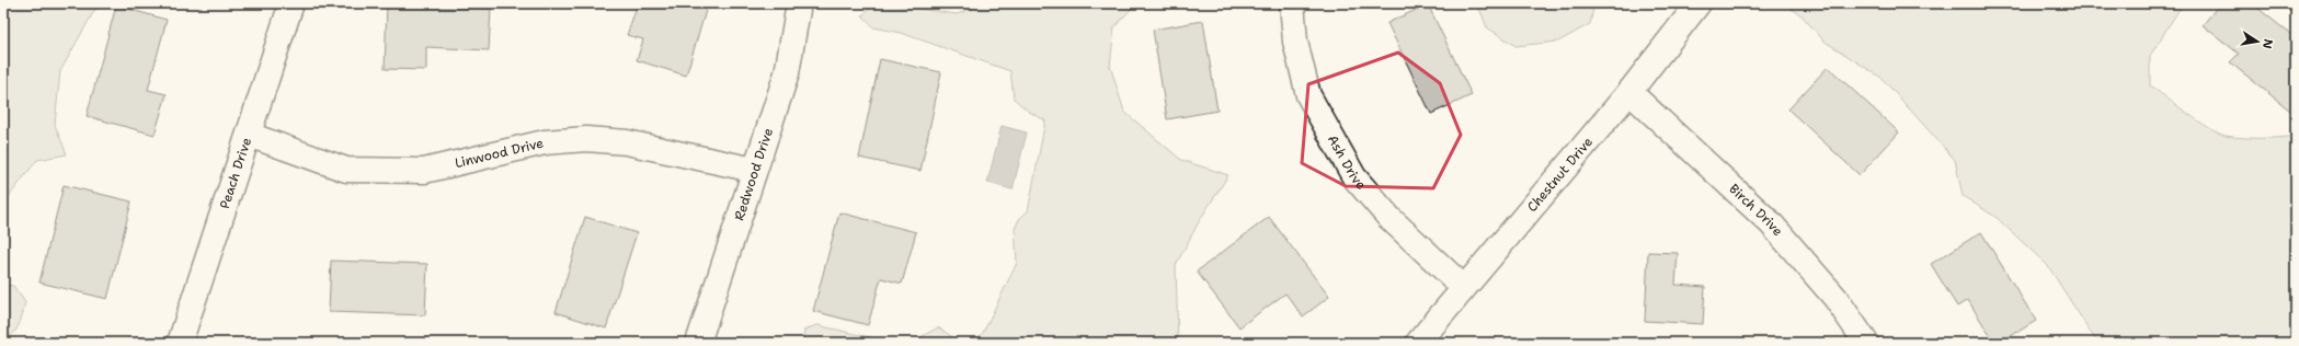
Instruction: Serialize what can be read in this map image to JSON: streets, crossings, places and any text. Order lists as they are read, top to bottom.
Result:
{
  "streets": {
    "street": [
      "Linwood Drive",
      "Ash Drive",
      "Peach Drive",
      "Redwood Drive",
      "Chestnut Drive",
      "Birch Drive"
    ]
  },
  "crossings": [
    ["Linwood Drive", "Peach Drive"],
    ["Linwood Drive", "Redwood Drive"],
    ["Ash Drive", "Chestnut Drive"],
    ["Chestnut Drive", "Birch Drive"]
  ],
  "north": "right"
}
